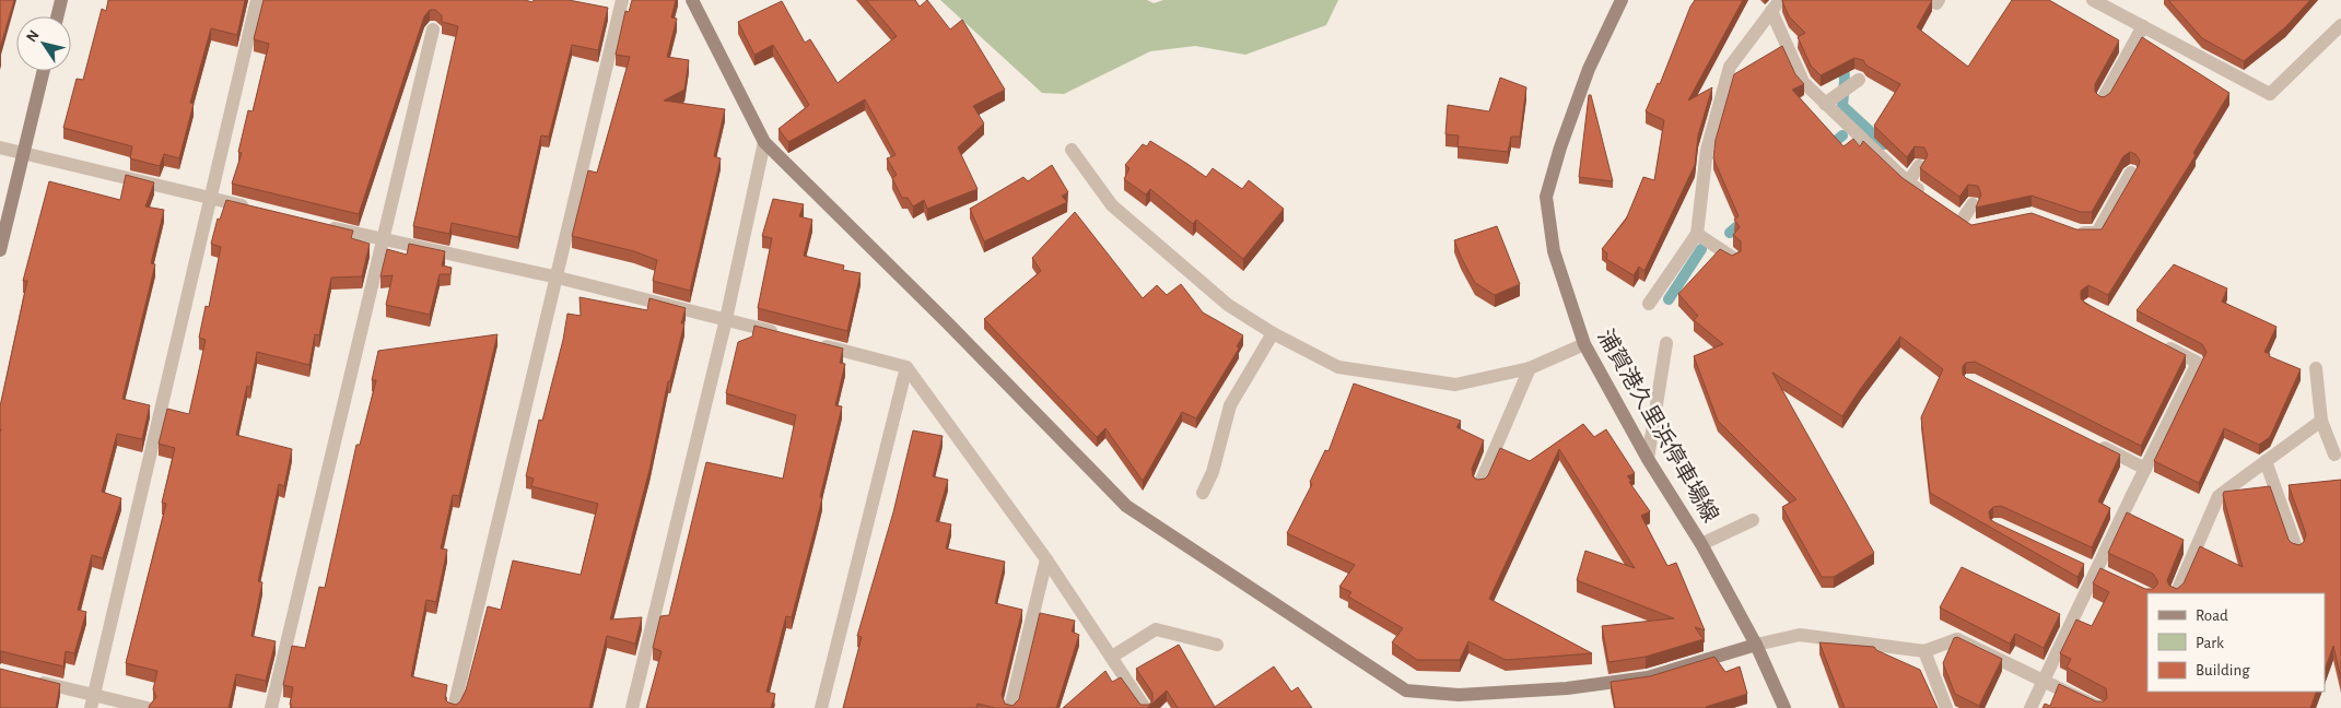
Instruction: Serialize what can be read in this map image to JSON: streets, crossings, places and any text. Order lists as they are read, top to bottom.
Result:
{
  "streets": {
    "street": ["浦賀港久里浜停車場線"]
  },
  "legend": ["Road", "Park", "Building"],
  "north": "top left"
}
